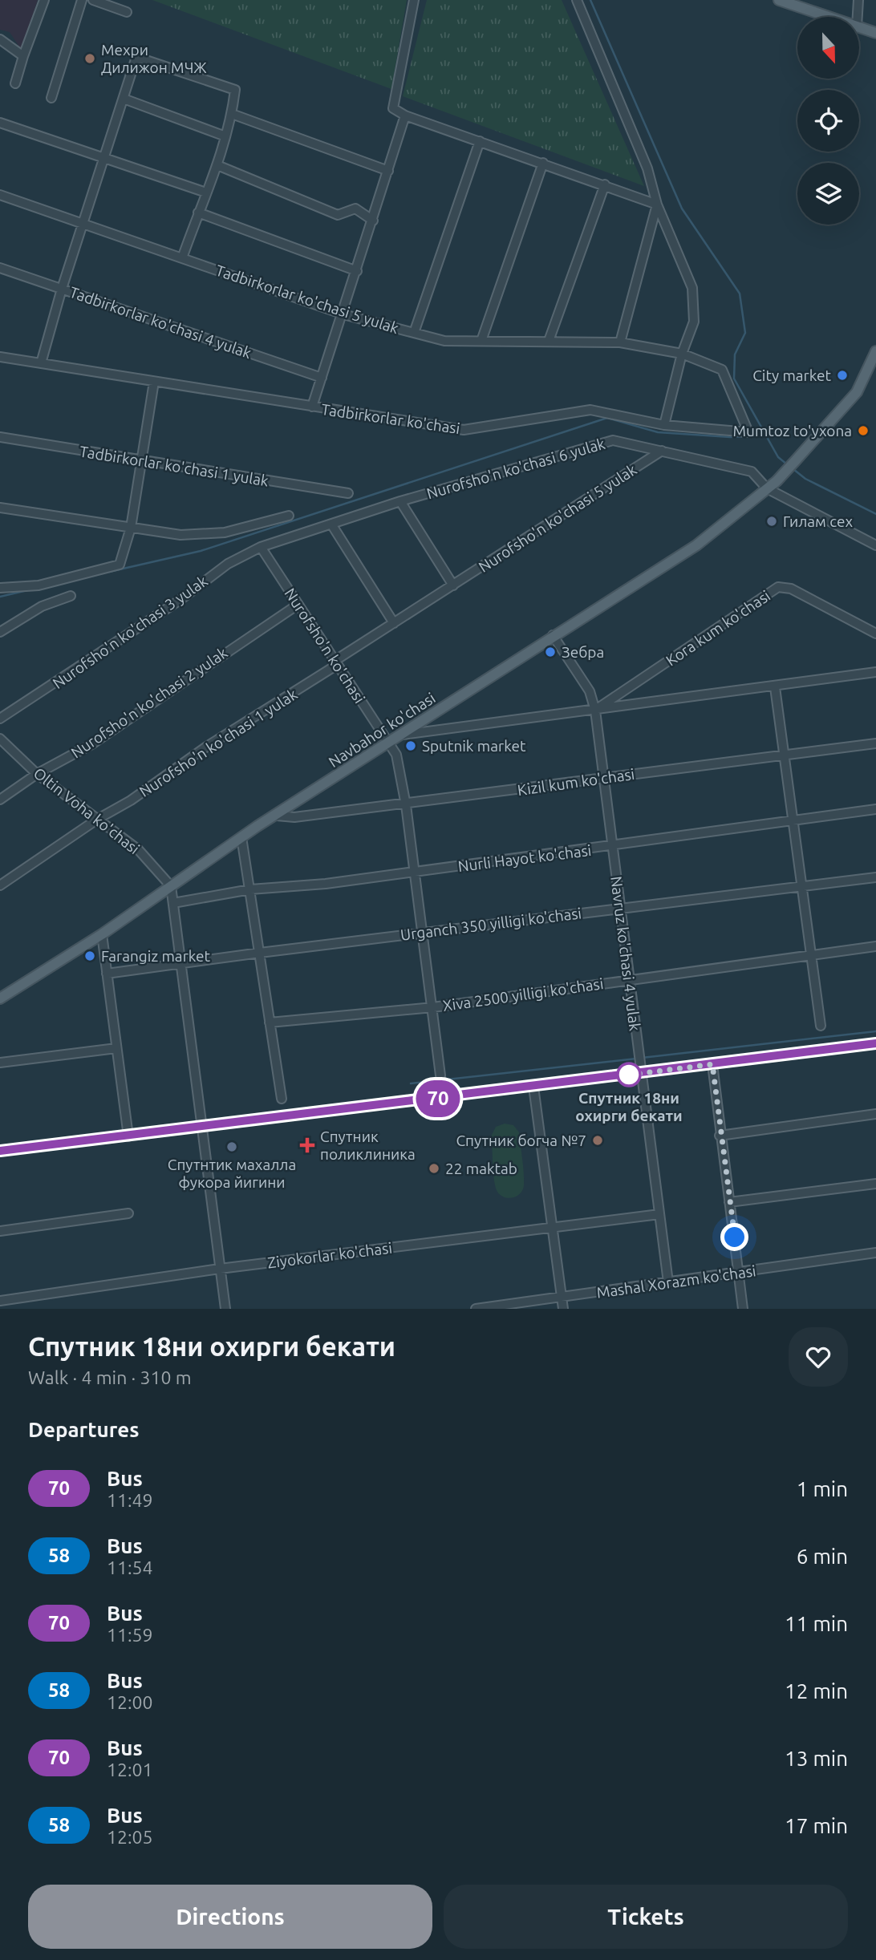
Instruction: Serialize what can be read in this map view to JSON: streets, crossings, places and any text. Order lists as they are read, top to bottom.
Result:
{
  "streets": {
    "main road": ["Navbahor ko'chasi"],
    "street": [
      "Tadbirkorlar ko'chasi 5 yulak",
      "Tadbirkorlar ko'chasi 4 yulak",
      "Tadbirkorlar ko'chasi",
      "Tadbirkorlar ko'chasi 1 yulak",
      "Nurofsho'n ko'chasi 6 yulak",
      "Nurofsho'n ko'chasi 5 yulak",
      "Kora kum ko'chasi",
      "Nurofsho'n ko'chasi 3 yulak",
      "Nurofsho'n ko'chasi",
      "Nurofsho'n ko'chasi 2 yulak",
      "Nurofsho'n ko'chasi 1 yulak",
      "Kizil kum ko'chasi",
      "Oltin Voha ko'chasi",
      "Nurli Hayot ko'chasi",
      "Urganch 350 yilligi ko'chasi",
      "Navruz ko'chasi 4 yulak",
      "Xiva 2500 yilligi ko'chasi",
      "Ziyokorlar ko'chasi",
      "Mashal Xorazm ko'chasi"
    ]
  },
  "crossings": [
    ["Tadbirkorlar ko'chasi 5 yulak", "Tadbirkorlar ko'chasi"],
    ["Nurofsho'n ko'chasi 6 yulak", "Nurofsho'n ko'chasi 5 yulak"],
    ["Nurofsho'n ko'chasi 6 yulak", "Nurofsho'n ko'chasi 3 yulak"],
    ["Nurofsho'n ko'chasi 6 yulak", "Nurofsho'n ko'chasi"],
    ["Nurofsho'n ko'chasi 6 yulak", "Navbahor ko'chasi"],
    ["Nurofsho'n ko'chasi 5 yulak", "Nurofsho'n ko'chasi"],
    ["Nurofsho'n ko'chasi 5 yulak", "Nurofsho'n ko'chasi 1 yulak"],
    ["Kora kum ko'chasi", "Navbahor ko'chasi"],
    ["Kora kum ko'chasi", "Navruz ko'chasi 4 yulak"],
    ["Nurofsho'n ko'chasi 3 yulak", "Nurofsho'n ko'chasi"],
    ["Nurofsho'n ko'chasi", "Nurofsho'n ko'chasi 2 yulak"],
    ["Nurofsho'n ko'chasi", "Navbahor ko'chasi"],
    ["Nurofsho'n ko'chasi", "Nurofsho'n ko'chasi 1 yulak"],
    ["Nurofsho'n ko'chasi", "Kizil kum ko'chasi"],
    ["Nurofsho'n ko'chasi", "Nurli Hayot ko'chasi"],
    ["Nurofsho'n ko'chasi", "Urganch 350 yilligi ko'chasi"],
    ["Nurofsho'n ko'chasi", "Xiva 2500 yilligi ko'chasi"],
    ["Nurofsho'n ko'chasi 2 yulak", "Oltin Voha ko'chasi"],
    ["Navbahor ko'chasi", "Kizil kum ko'chasi"],
    ["Navbahor ko'chasi", "Oltin Voha ko'chasi"],
    ["Navbahor ko'chasi", "Navruz ko'chasi 4 yulak"],
    ["Nurofsho'n ko'chasi 1 yulak", "Oltin Voha ko'chasi"],
    ["Kizil kum ko'chasi", "Navruz ko'chasi 4 yulak"],
    ["Nurli Hayot ko'chasi", "Navruz ko'chasi 4 yulak"],
    ["Urganch 350 yilligi ko'chasi", "Navruz ko'chasi 4 yulak"],
    ["Navruz ko'chasi 4 yulak", "Xiva 2500 yilligi ko'chasi"],
    ["Navruz ko'chasi 4 yulak", "Ziyokorlar ko'chasi"],
    ["Navruz ko'chasi 4 yulak", "Mashal Xorazm ko'chasi"]
  ],
  "places": {
    "other": [
      "Мехри Дилижон МЧЖ",
      "City market",
      "Mumtoz to'yxona",
      "Гилам сех",
      "Зебра",
      "Sputnik market",
      "Farangiz market",
      "Спутник 18ни охирги бекати",
      "Спутник богча №7",
      "Спутнтик махалла фукора йигини",
      "22 maktab"
    ],
    "health": ["Спутник поликлиника"]
  },
  "lines": ["bus line 70"],
  "north": "bottom",
  "page": {
    "on_map": "70",
    "heading": [
      ["Спутник 18ни охирги бекати", "Walk · 4 min · 310 m"],
      "Departures"
    ],
    "list": [
      {
        "mark": "70",
        "name": "Bus",
        "note": "11:49",
        "value": "1 min"
      },
      {
        "mark": "58",
        "name": "Bus",
        "note": "11:54",
        "value": "6 min"
      },
      {
        "mark": "70",
        "name": "Bus",
        "note": "11:59",
        "value": "11 min"
      },
      {
        "mark": "58",
        "name": "Bus",
        "note": "12:00",
        "value": "12 min"
      },
      {
        "mark": "70",
        "name": "Bus",
        "note": "12:01",
        "value": "13 min"
      },
      {
        "mark": "58",
        "name": "Bus",
        "note": "12:05",
        "value": "17 min"
      }
    ],
    "buttons": ["Directions", "Tickets"]
  }
}
